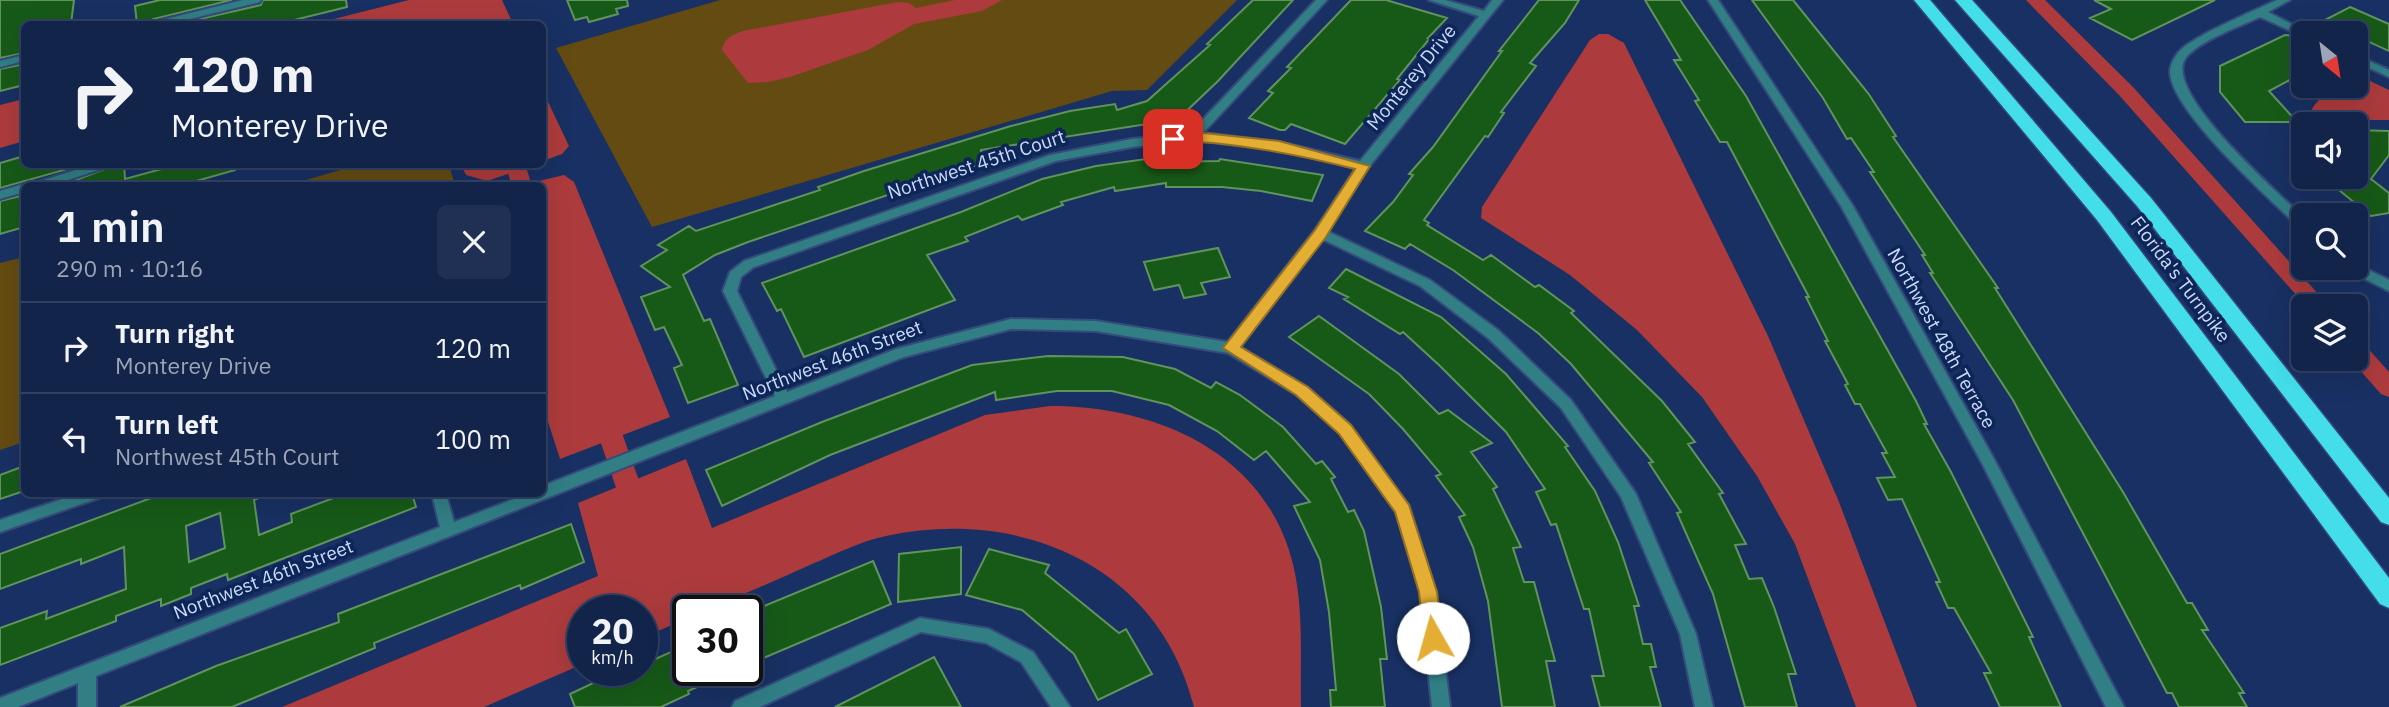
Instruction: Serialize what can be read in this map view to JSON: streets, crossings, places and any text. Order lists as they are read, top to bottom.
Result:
{
  "streets": {
    "highway": ["Florida's Turnpike"],
    "street": [
      "Monterey Drive",
      "Northwest 45th Court",
      "Northwest 48th Terrace",
      "Northwest 46th Street"
    ]
  },
  "crossings": [
    ["Monterey Drive", "Northwest 45th Court"],
    ["Monterey Drive", "Northwest 46th Street"],
    ["Northwest 45th Court", "Northwest 46th Street"]
  ],
  "north": "bottom right",
  "page": {
    "turn": ["120 m", "Monterey Drive"],
    "heading": ["1 min", "290 m · 10:16"],
    "list": [
      {
        "name": "Turn right",
        "note": "Monterey Drive",
        "value": "120 m"
      },
      {
        "name": "Turn left",
        "note": "Northwest 45th Court",
        "value": "100 m"
      }
    ],
    "speed": "20 km/h",
    "limit": "30"
  }
}
